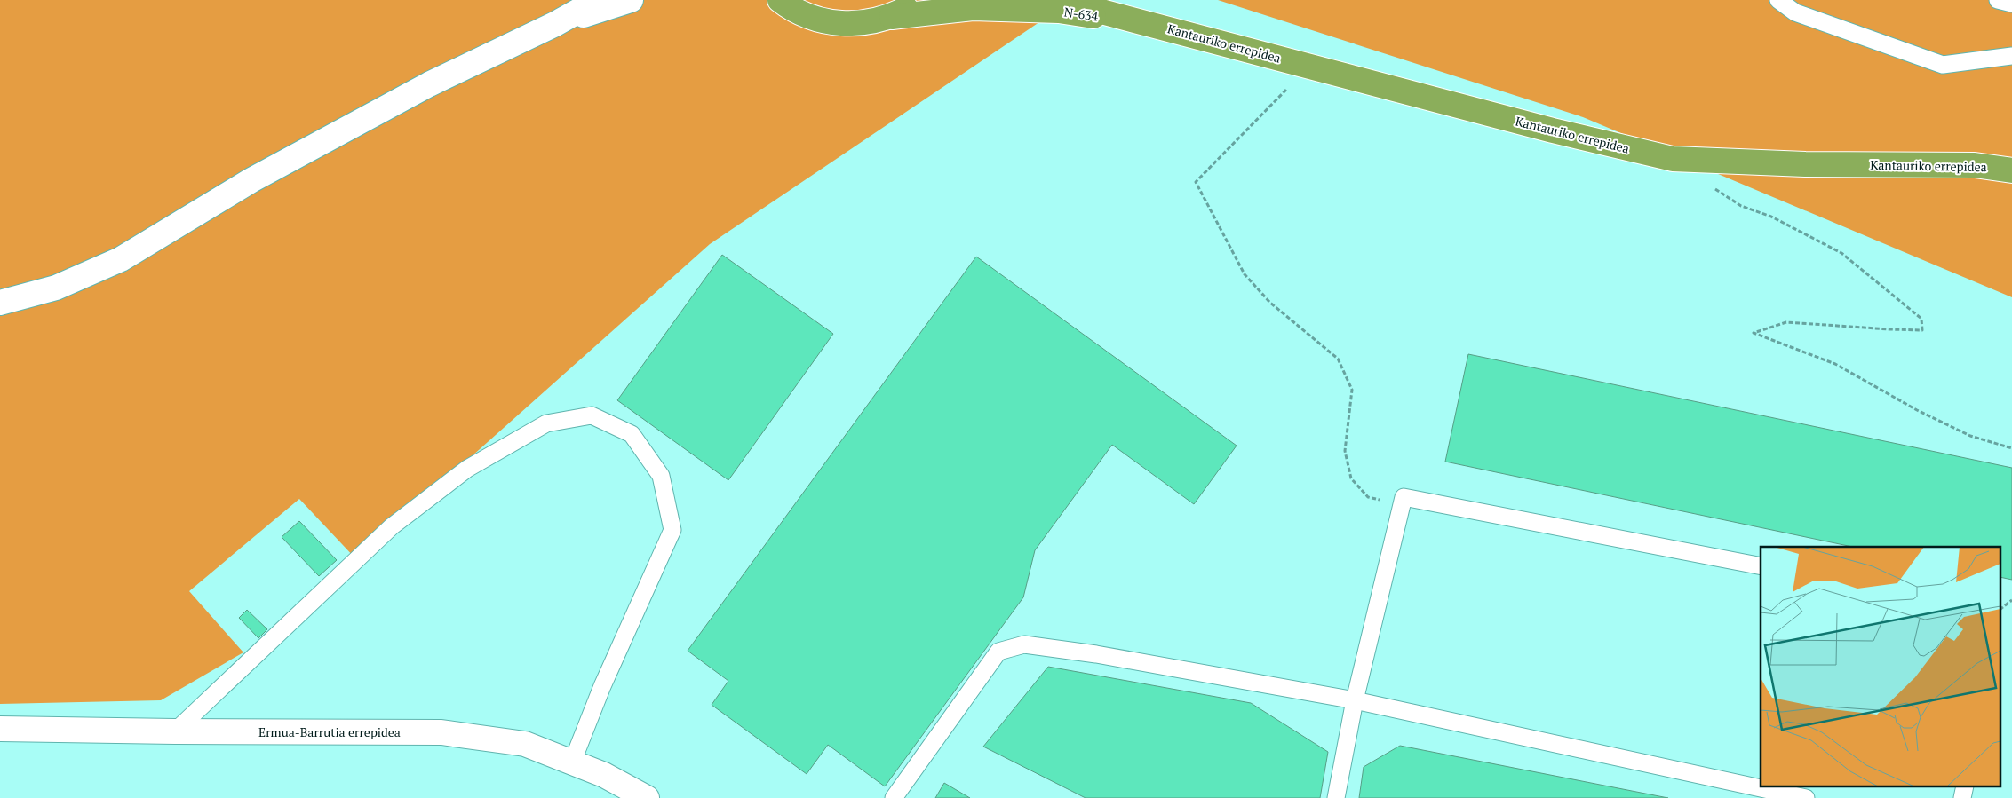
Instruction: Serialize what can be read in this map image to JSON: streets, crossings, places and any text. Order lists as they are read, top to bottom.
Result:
{
  "streets": {
    "highway": ["N-634", "Kantauriko errepidea"],
    "street": ["Ermua-Barrutia errepidea"]
  },
  "crossings": [
    ["N-634", "Kantauriko errepidea"]
  ]
}
